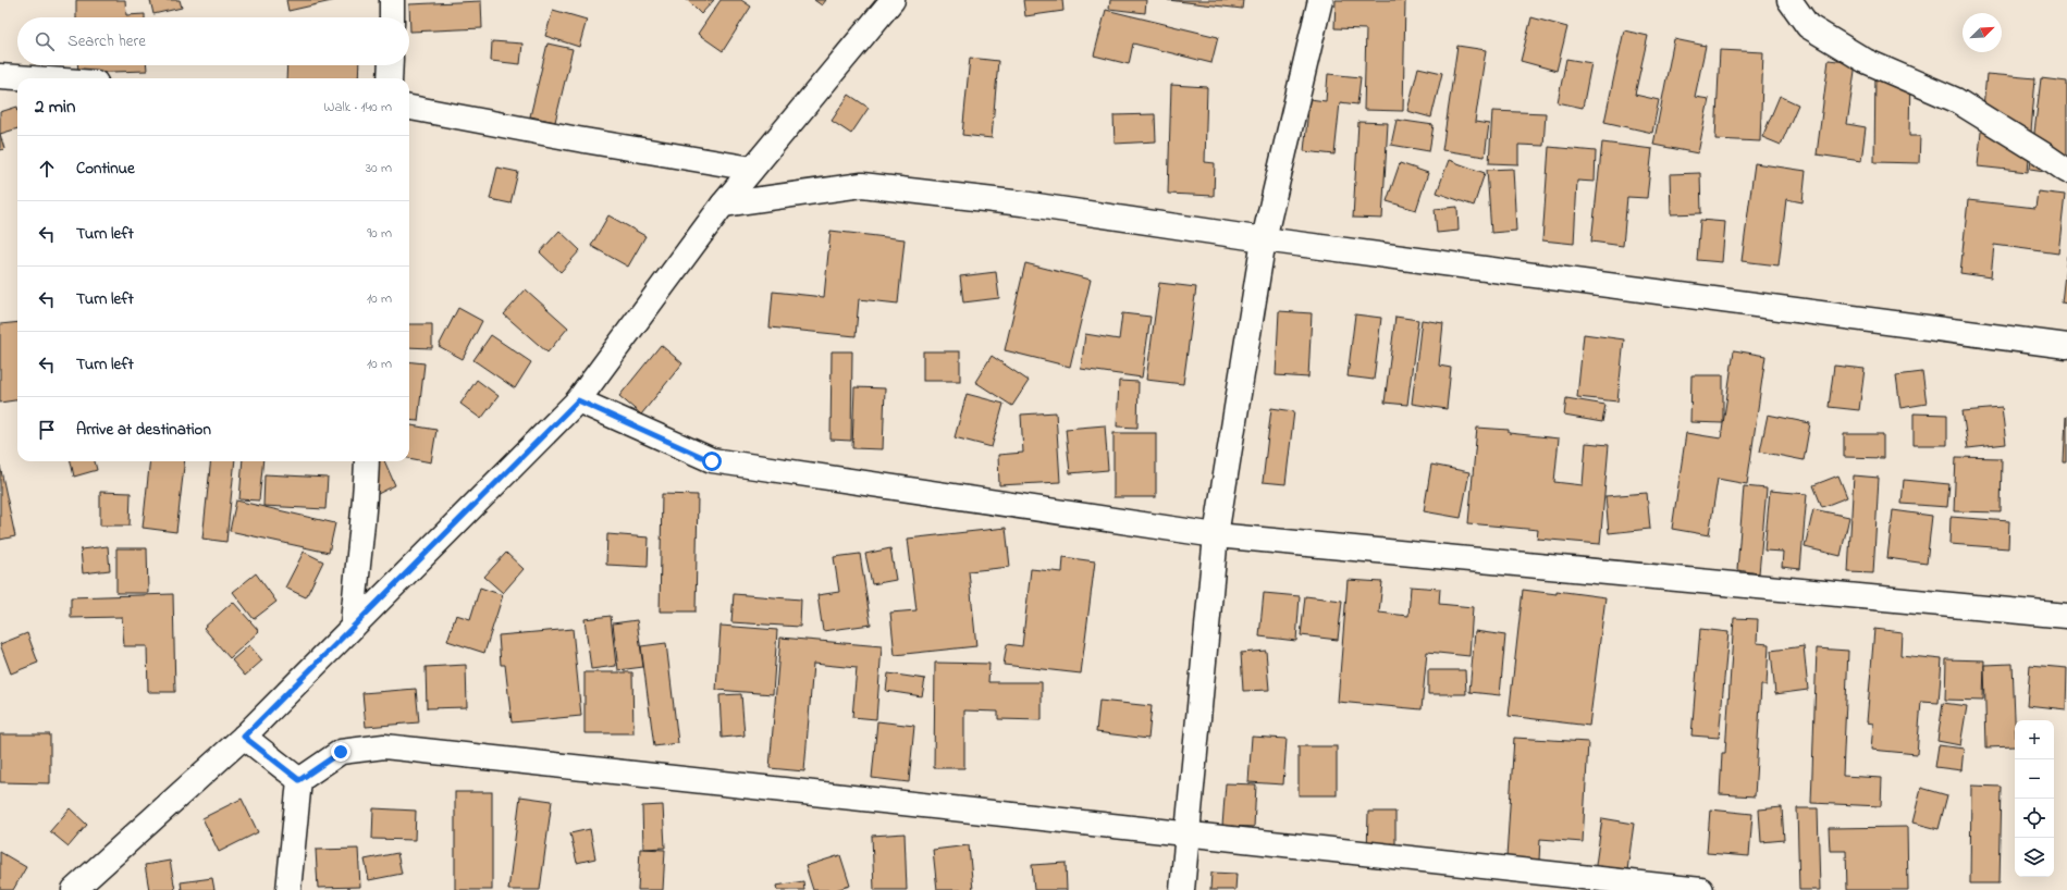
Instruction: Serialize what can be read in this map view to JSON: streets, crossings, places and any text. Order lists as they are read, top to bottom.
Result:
{
  "north": "top right",
  "page": {
    "search": "Search here",
    "heading": ["2 min", "Walk · 140 m"],
    "list": [
      ["Continue", "30 m"],
      ["Turn left", "90 m"],
      ["Turn left", "10 m"],
      ["Turn left", "10 m"],
      "Arrive at destination"
    ],
    "map_buttons": ["+", "−"]
  }
}
